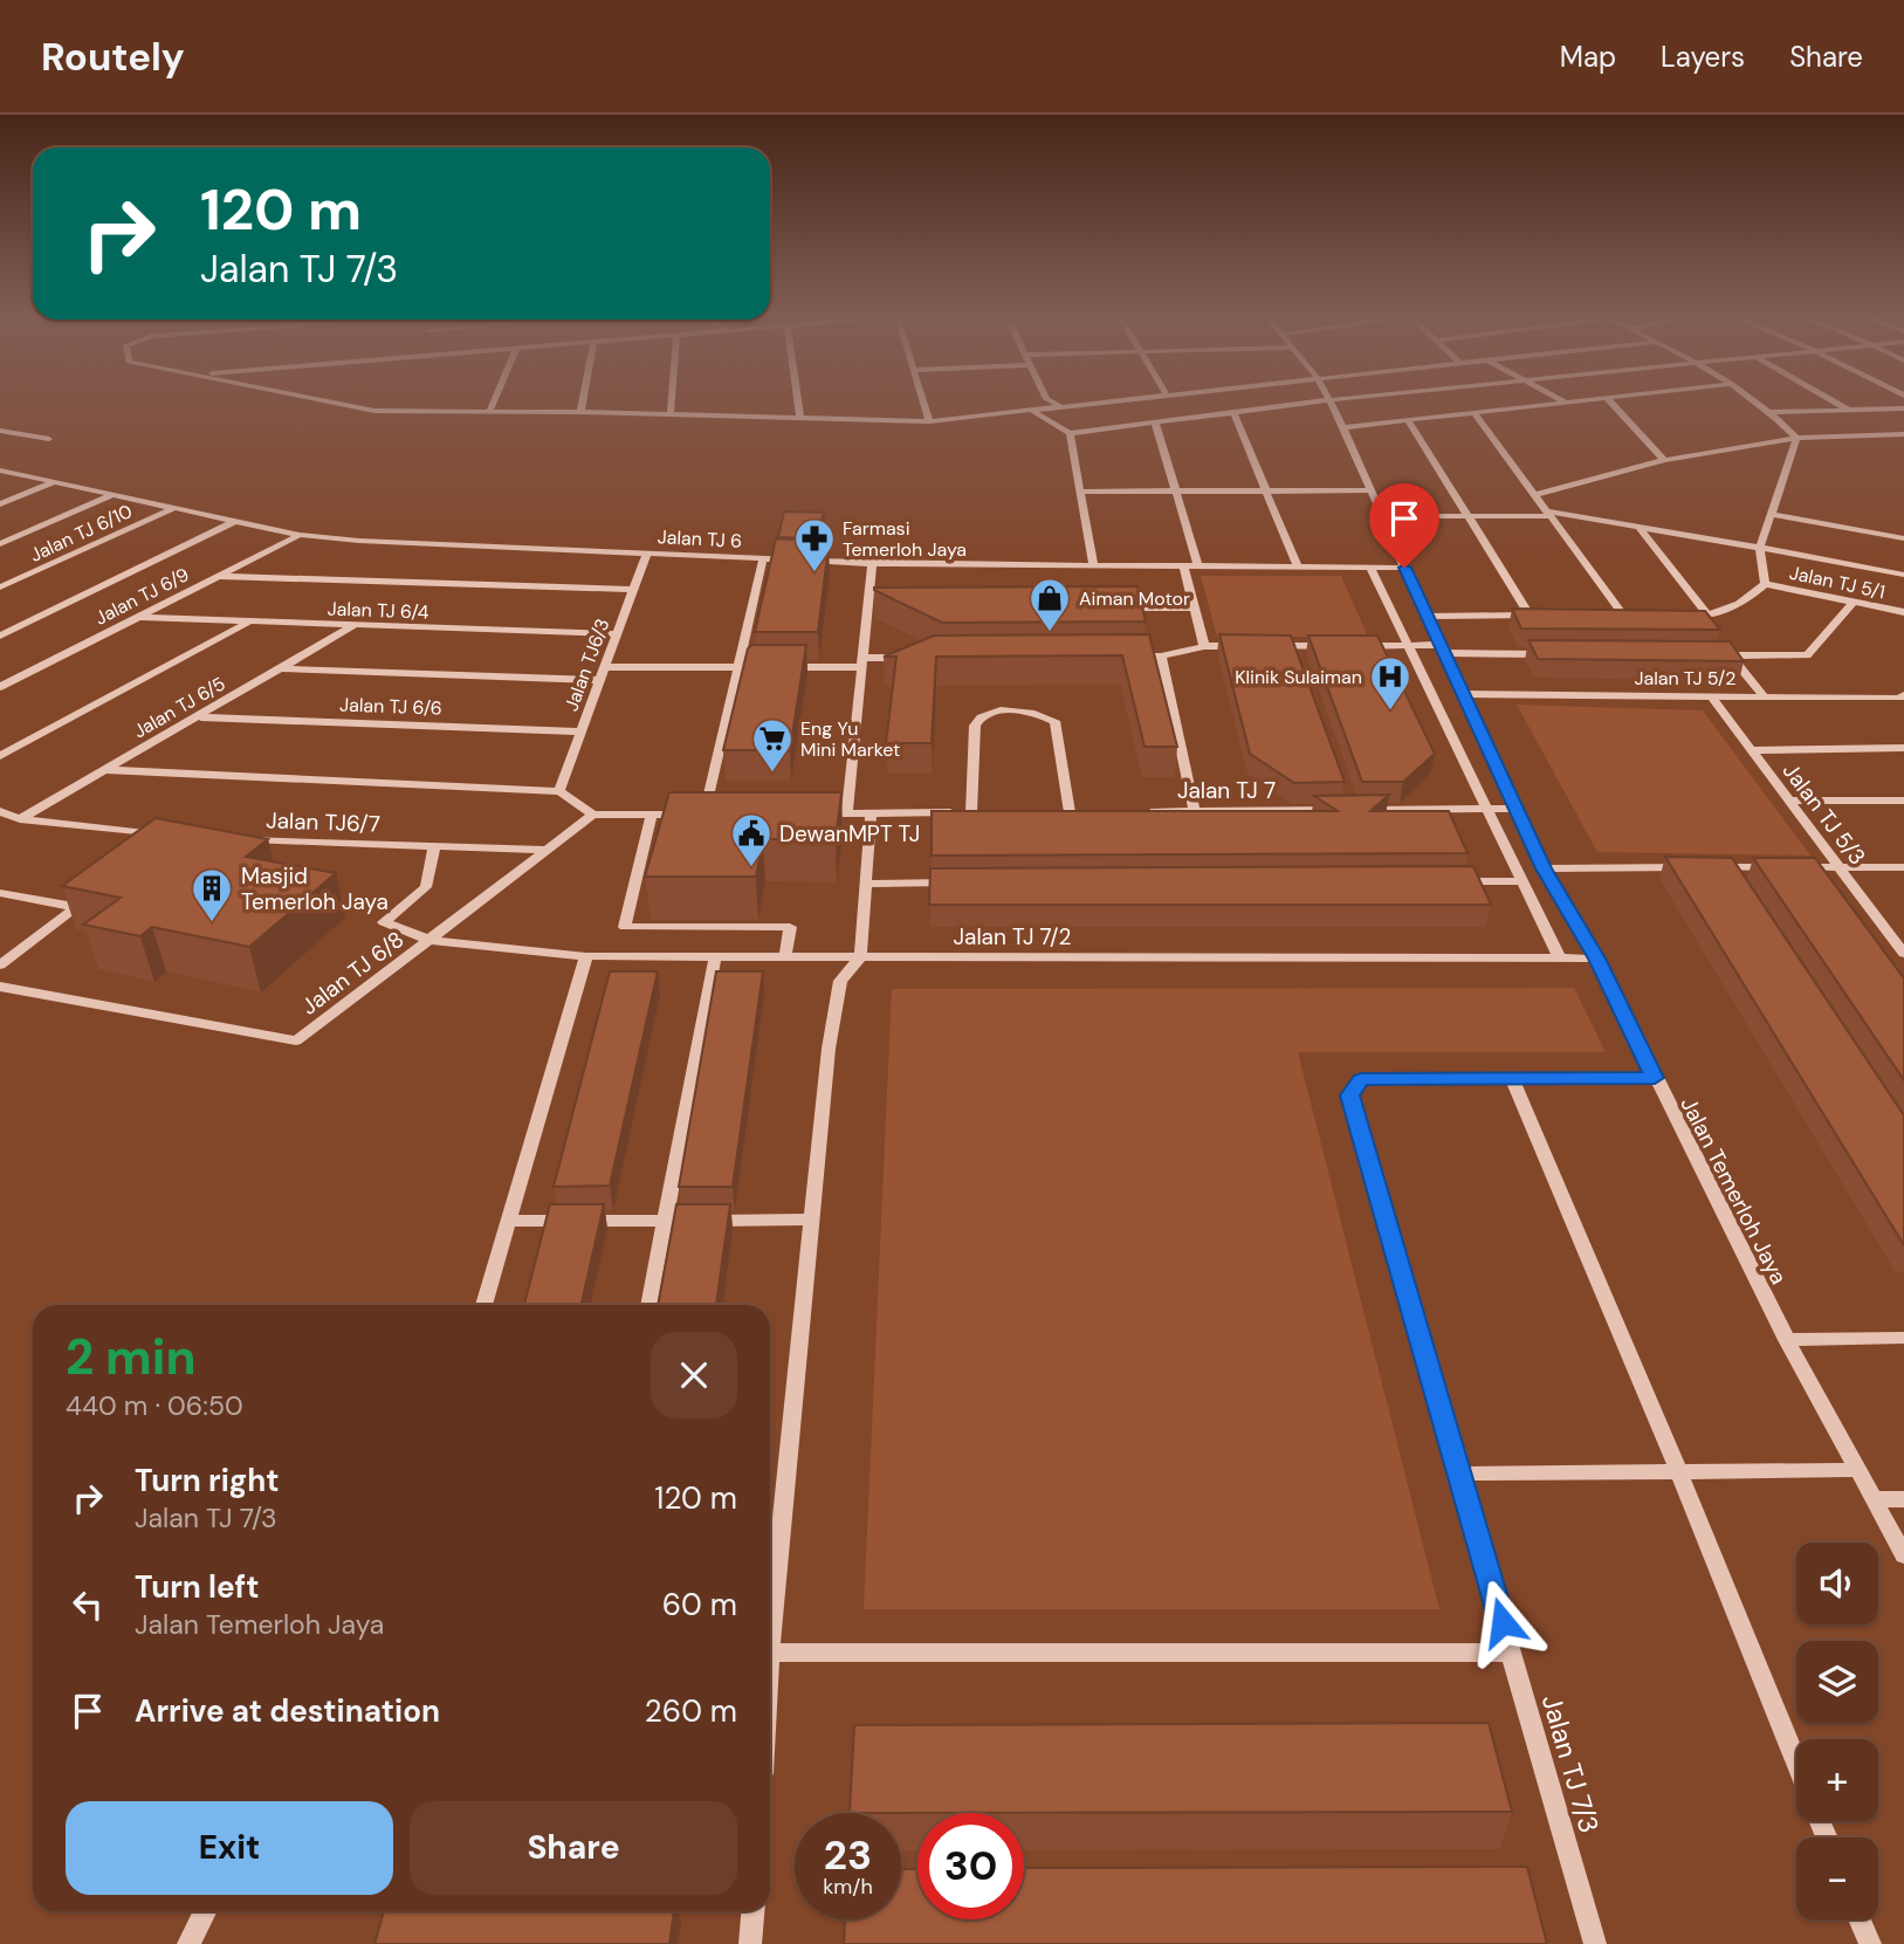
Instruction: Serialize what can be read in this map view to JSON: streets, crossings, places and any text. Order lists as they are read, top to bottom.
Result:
{
  "streets": {
    "street": [
      "Jalan TJ 6/10",
      "Jalan TJ 6",
      "Jalan TJ 5/1",
      "Jalan TJ 6/9",
      "Jalan TJ 6/4",
      "Jalan TJ6/3",
      "Jalan TJ 5/2",
      "Jalan TJ 6/6",
      "Jalan TJ 6/5",
      "Jalan TJ 7",
      "Jalan TJ 5/3",
      "Jalan TJ6/7",
      "Jalan TJ 7/2",
      "Jalan TJ 6/8",
      "Jalan Temerloh Jaya",
      "Jalan TJ 7/3"
    ]
  },
  "crossings": [
    ["Jalan TJ 6/10", "Jalan TJ 6"],
    ["Jalan TJ 6", "Jalan TJ 6/9"],
    ["Jalan TJ 6", "Jalan TJ6/3"],
    ["Jalan TJ 6", "Jalan Temerloh Jaya"],
    ["Jalan TJ 6/9", "Jalan TJ 6/4"],
    ["Jalan TJ 6/4", "Jalan TJ6/3"],
    ["Jalan TJ 6/4", "Jalan TJ 6/5"],
    ["Jalan TJ6/3", "Jalan TJ 6/6"],
    ["Jalan TJ 5/2", "Jalan TJ 5/3"],
    ["Jalan TJ 5/2", "Jalan Temerloh Jaya"],
    ["Jalan TJ 6/6", "Jalan TJ 6/5"],
    ["Jalan TJ6/7", "Jalan TJ 6/8"],
    ["Jalan TJ 7/2", "Jalan TJ 6/8"],
    ["Jalan TJ 7/2", "Jalan Temerloh Jaya"],
    ["Jalan Temerloh Jaya", "Jalan TJ 7/3"]
  ],
  "places": {
    "pharmacy": ["Farmasi Temerloh Jaya"],
    "shop": ["Aiman Motor"],
    "hospital": ["Klinik Sulaiman"],
    "supermarket": ["Eng Yu Mini Market"],
    "public building": ["DewanMPT TJ"],
    "building": ["Masjid Temerloh Jaya"]
  },
  "page": {
    "header": "Routely",
    "nav": ["Map", "Layers", "Share"],
    "turn": ["120 m", "Jalan TJ 7/3"],
    "heading": ["2 min", "440 m · 06:50"],
    "list": [
      {
        "name": "Turn right",
        "note": "Jalan TJ 7/3",
        "value": "120 m"
      },
      {
        "name": "Turn left",
        "note": "Jalan Temerloh Jaya",
        "value": "60 m"
      },
      {
        "name": "Arrive at destination",
        "value": "260 m"
      }
    ],
    "map_buttons": ["+", "−"],
    "buttons": ["Exit", "Share"],
    "speed": "23 km/h",
    "limit": "30"
  }
}
